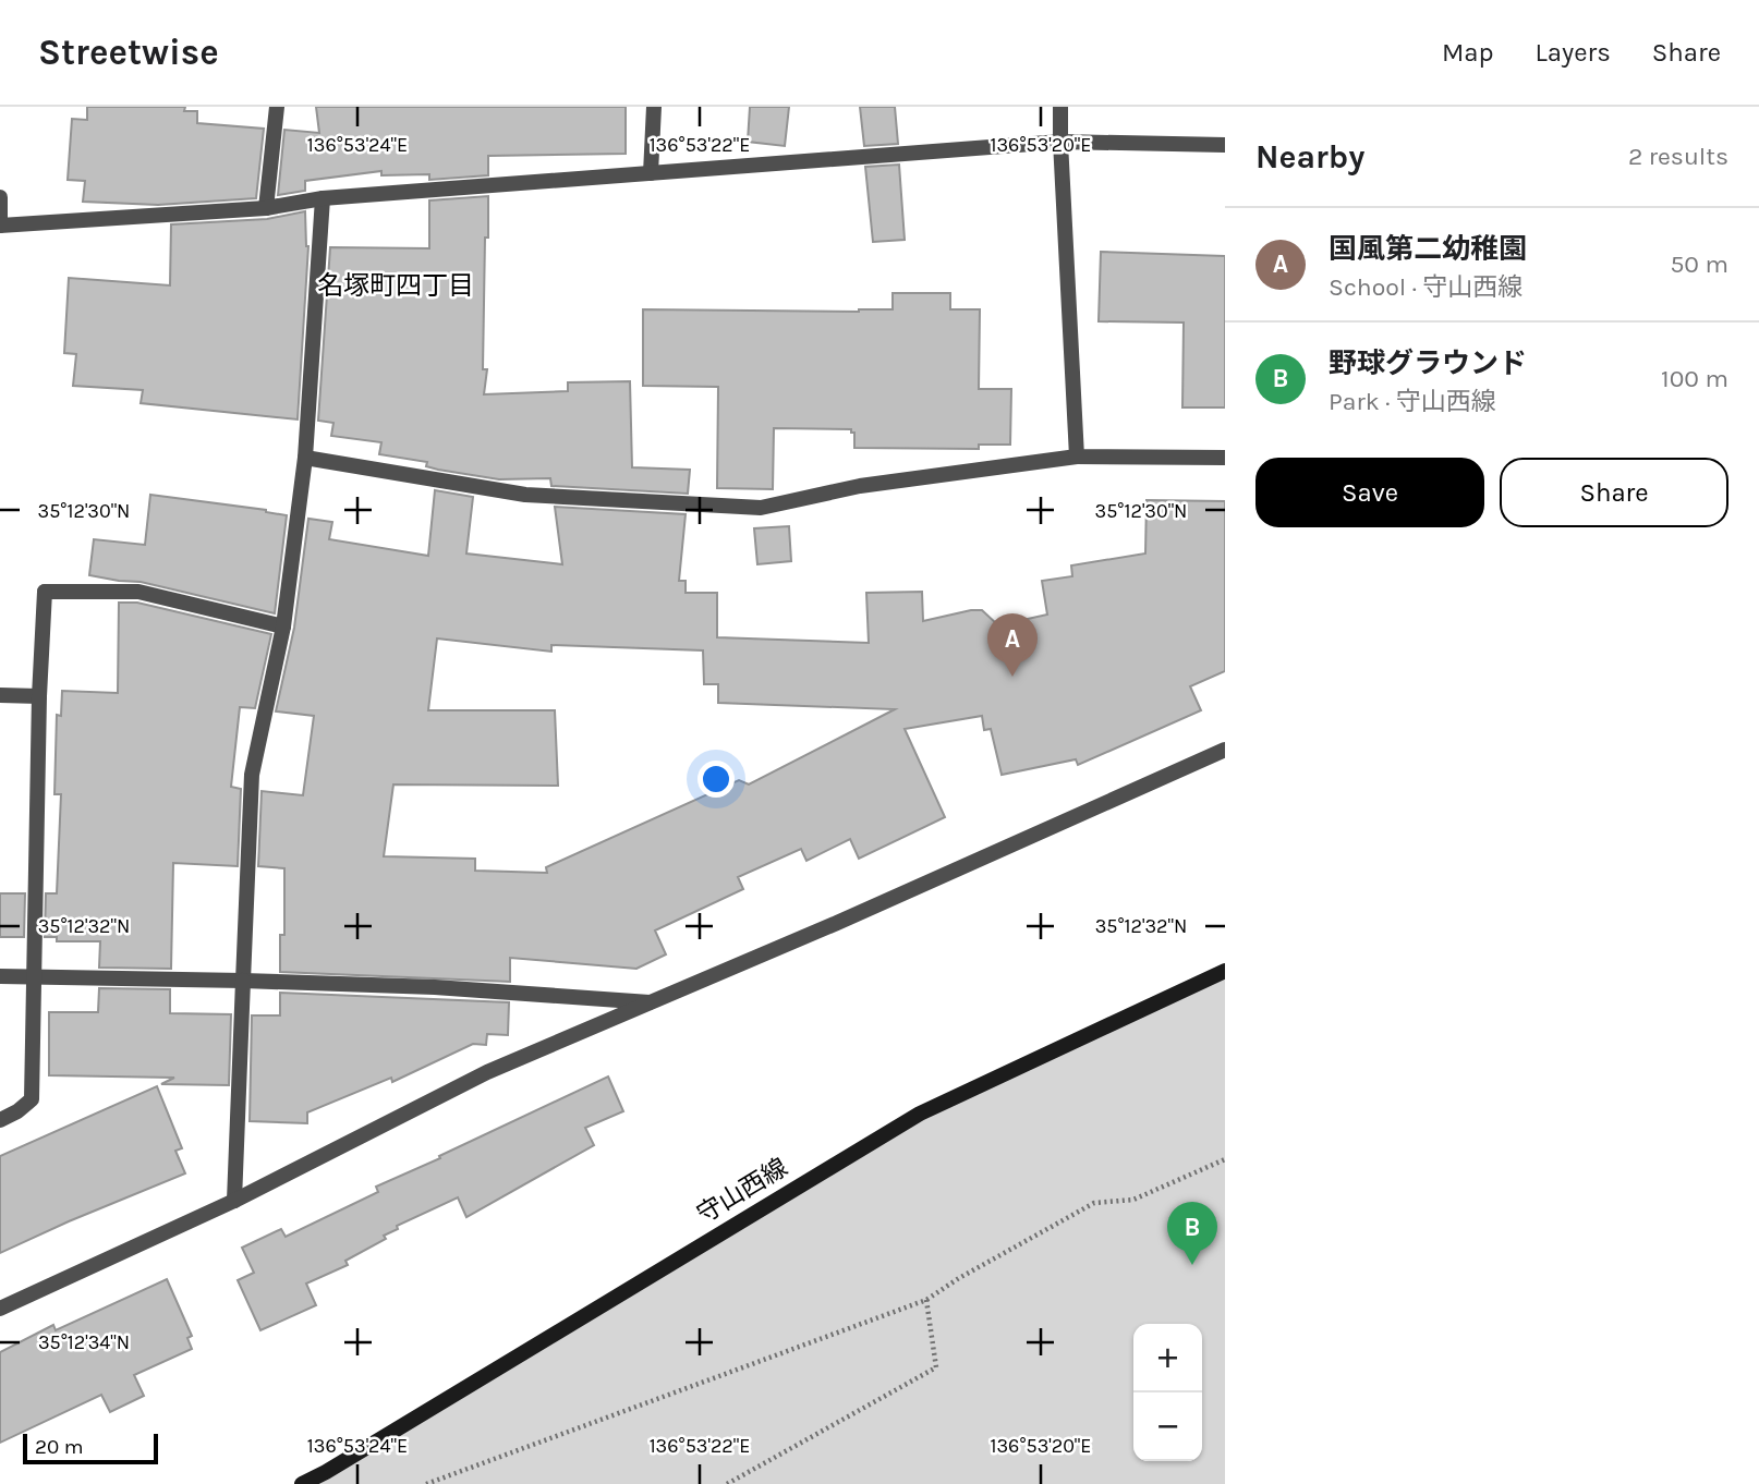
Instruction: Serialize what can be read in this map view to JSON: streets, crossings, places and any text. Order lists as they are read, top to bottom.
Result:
{
  "streets": {
    "main road": ["守山西線"]
  },
  "districts": ["名塚町四丁目"],
  "scale_bar": "20 m",
  "page": {
    "header": "Streetwise",
    "nav": ["Map", "Layers", "Share"],
    "heading": ["Nearby", "2 results"],
    "list": [
      {
        "mark": "A",
        "name": "国風第二幼稚園",
        "note": "School · 守山西線",
        "value": "50 m"
      },
      {
        "mark": "B",
        "name": "野球グラウンド",
        "note": "Park · 守山西線",
        "value": "100 m"
      }
    ],
    "buttons": ["Save", "Share"],
    "pins": ["A", "B"],
    "map_buttons": ["+", "−"],
    "scale": "20 m"
  },
  "coordinates": [
    "136°53'24\"E",
    "136°53'22\"E",
    "136°53'20\"E",
    "35°12'30\"N",
    "35°12'32\"N",
    "35°12'34\"N"
  ]
}
